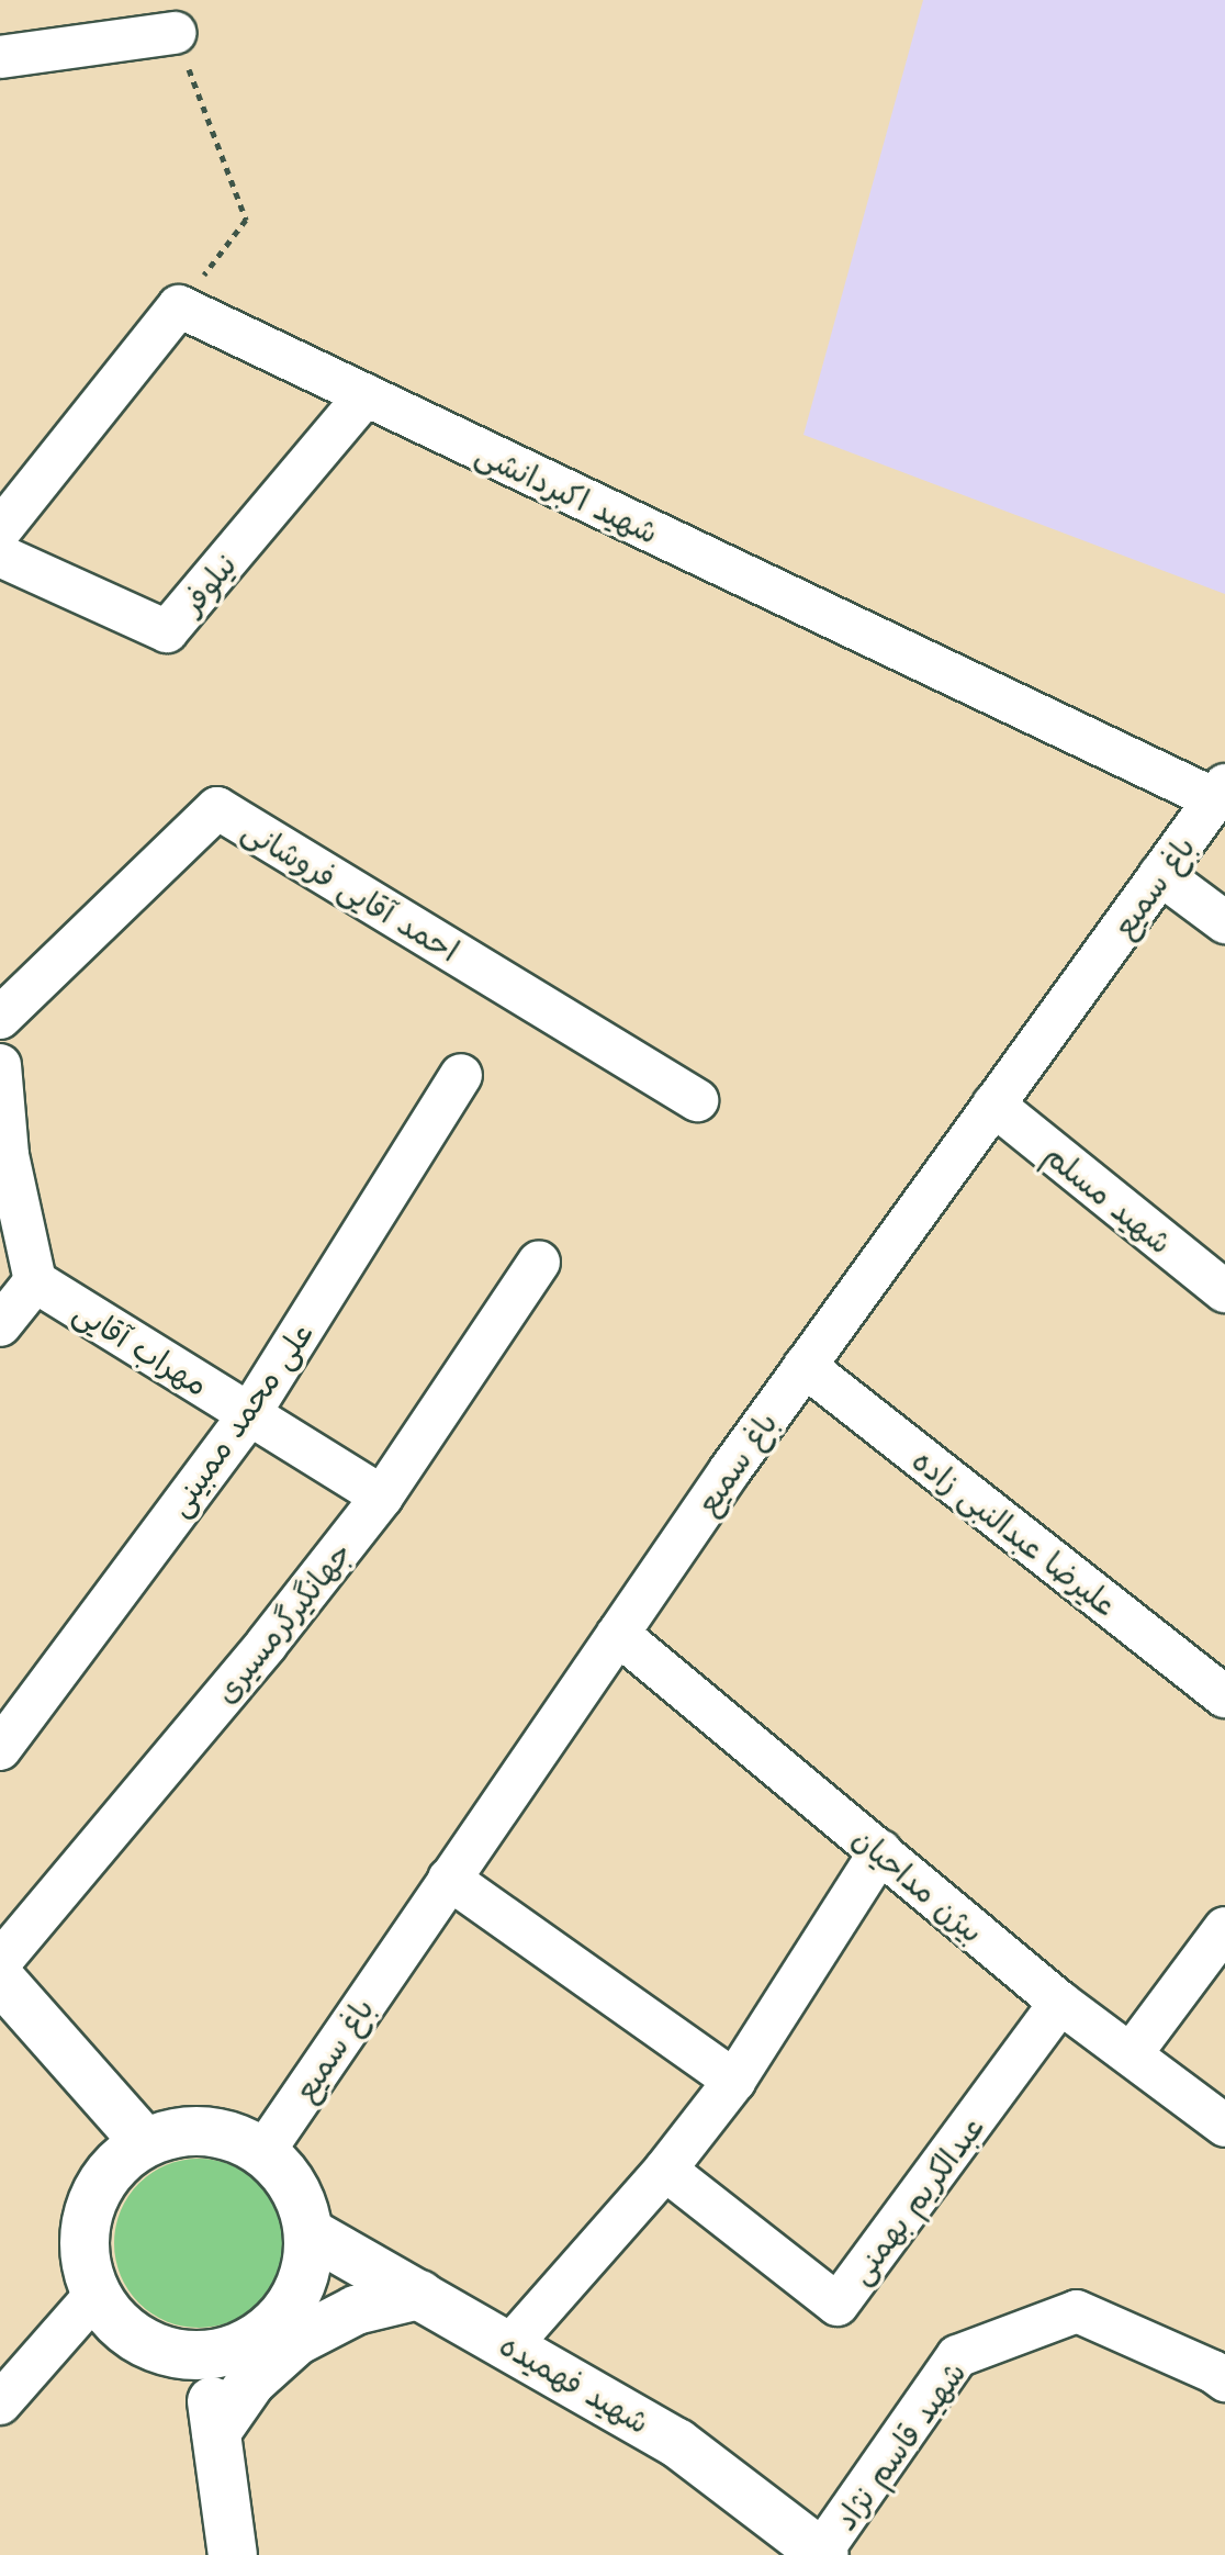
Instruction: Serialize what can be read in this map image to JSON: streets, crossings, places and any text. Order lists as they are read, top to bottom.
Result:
{
  "streets": {
    "main road": ["شهید فهمیده"],
    "street": [
      "شهید اکبردانشی",
      "نیلوفر",
      "باغ سمیع",
      "احمد آقایی فروشانی",
      "شهید مسلم",
      "مهراب آقایی",
      "علی محمد ممبینی",
      "علیرضا عبدالنبی زاده",
      "جهانگیرگرمسیری",
      "بیژن مداحیان",
      "عبدالکریم بهمنی",
      "شهید قاسم نژاد"
    ]
  },
  "crossings": [
    ["شهید اکبردانشی", "نیلوفر"],
    ["شهید اکبردانشی", "باغ سمیع"],
    ["باغ سمیع", "شهید مسلم"],
    ["باغ سمیع", "علیرضا عبدالنبی زاده"],
    ["باغ سمیع", "بیژن مداحیان"],
    ["باغ سمیع", "شهید فهمیده"],
    ["مهراب آقایی", "علی محمد ممبینی"],
    ["مهراب آقایی", "جهانگیرگرمسیری"],
    ["بیژن مداحیان", "عبدالکریم بهمنی"],
    ["شهید فهمیده", "شهید قاسم نژاد"]
  ]
}
